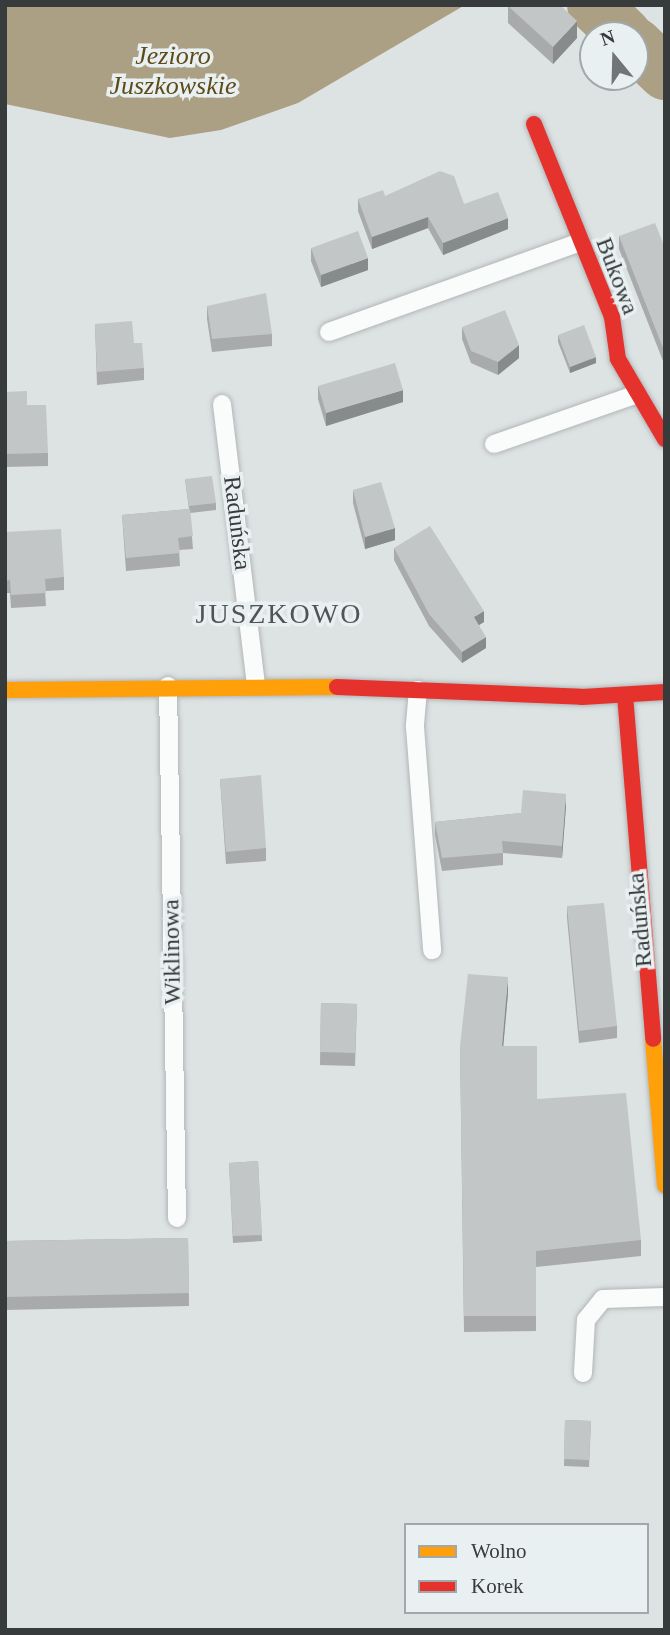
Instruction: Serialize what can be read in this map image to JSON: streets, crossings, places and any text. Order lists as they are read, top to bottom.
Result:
{
  "streets": {
    "street": ["Bukowa", "Raduńska"],
    "lane": ["Wiklinowa"]
  },
  "districts": ["JUSZKOWO"],
  "water": ["Jezioro Juszkowskie"],
  "legend": ["Wolno", "Korek"],
  "north": "top"
}
